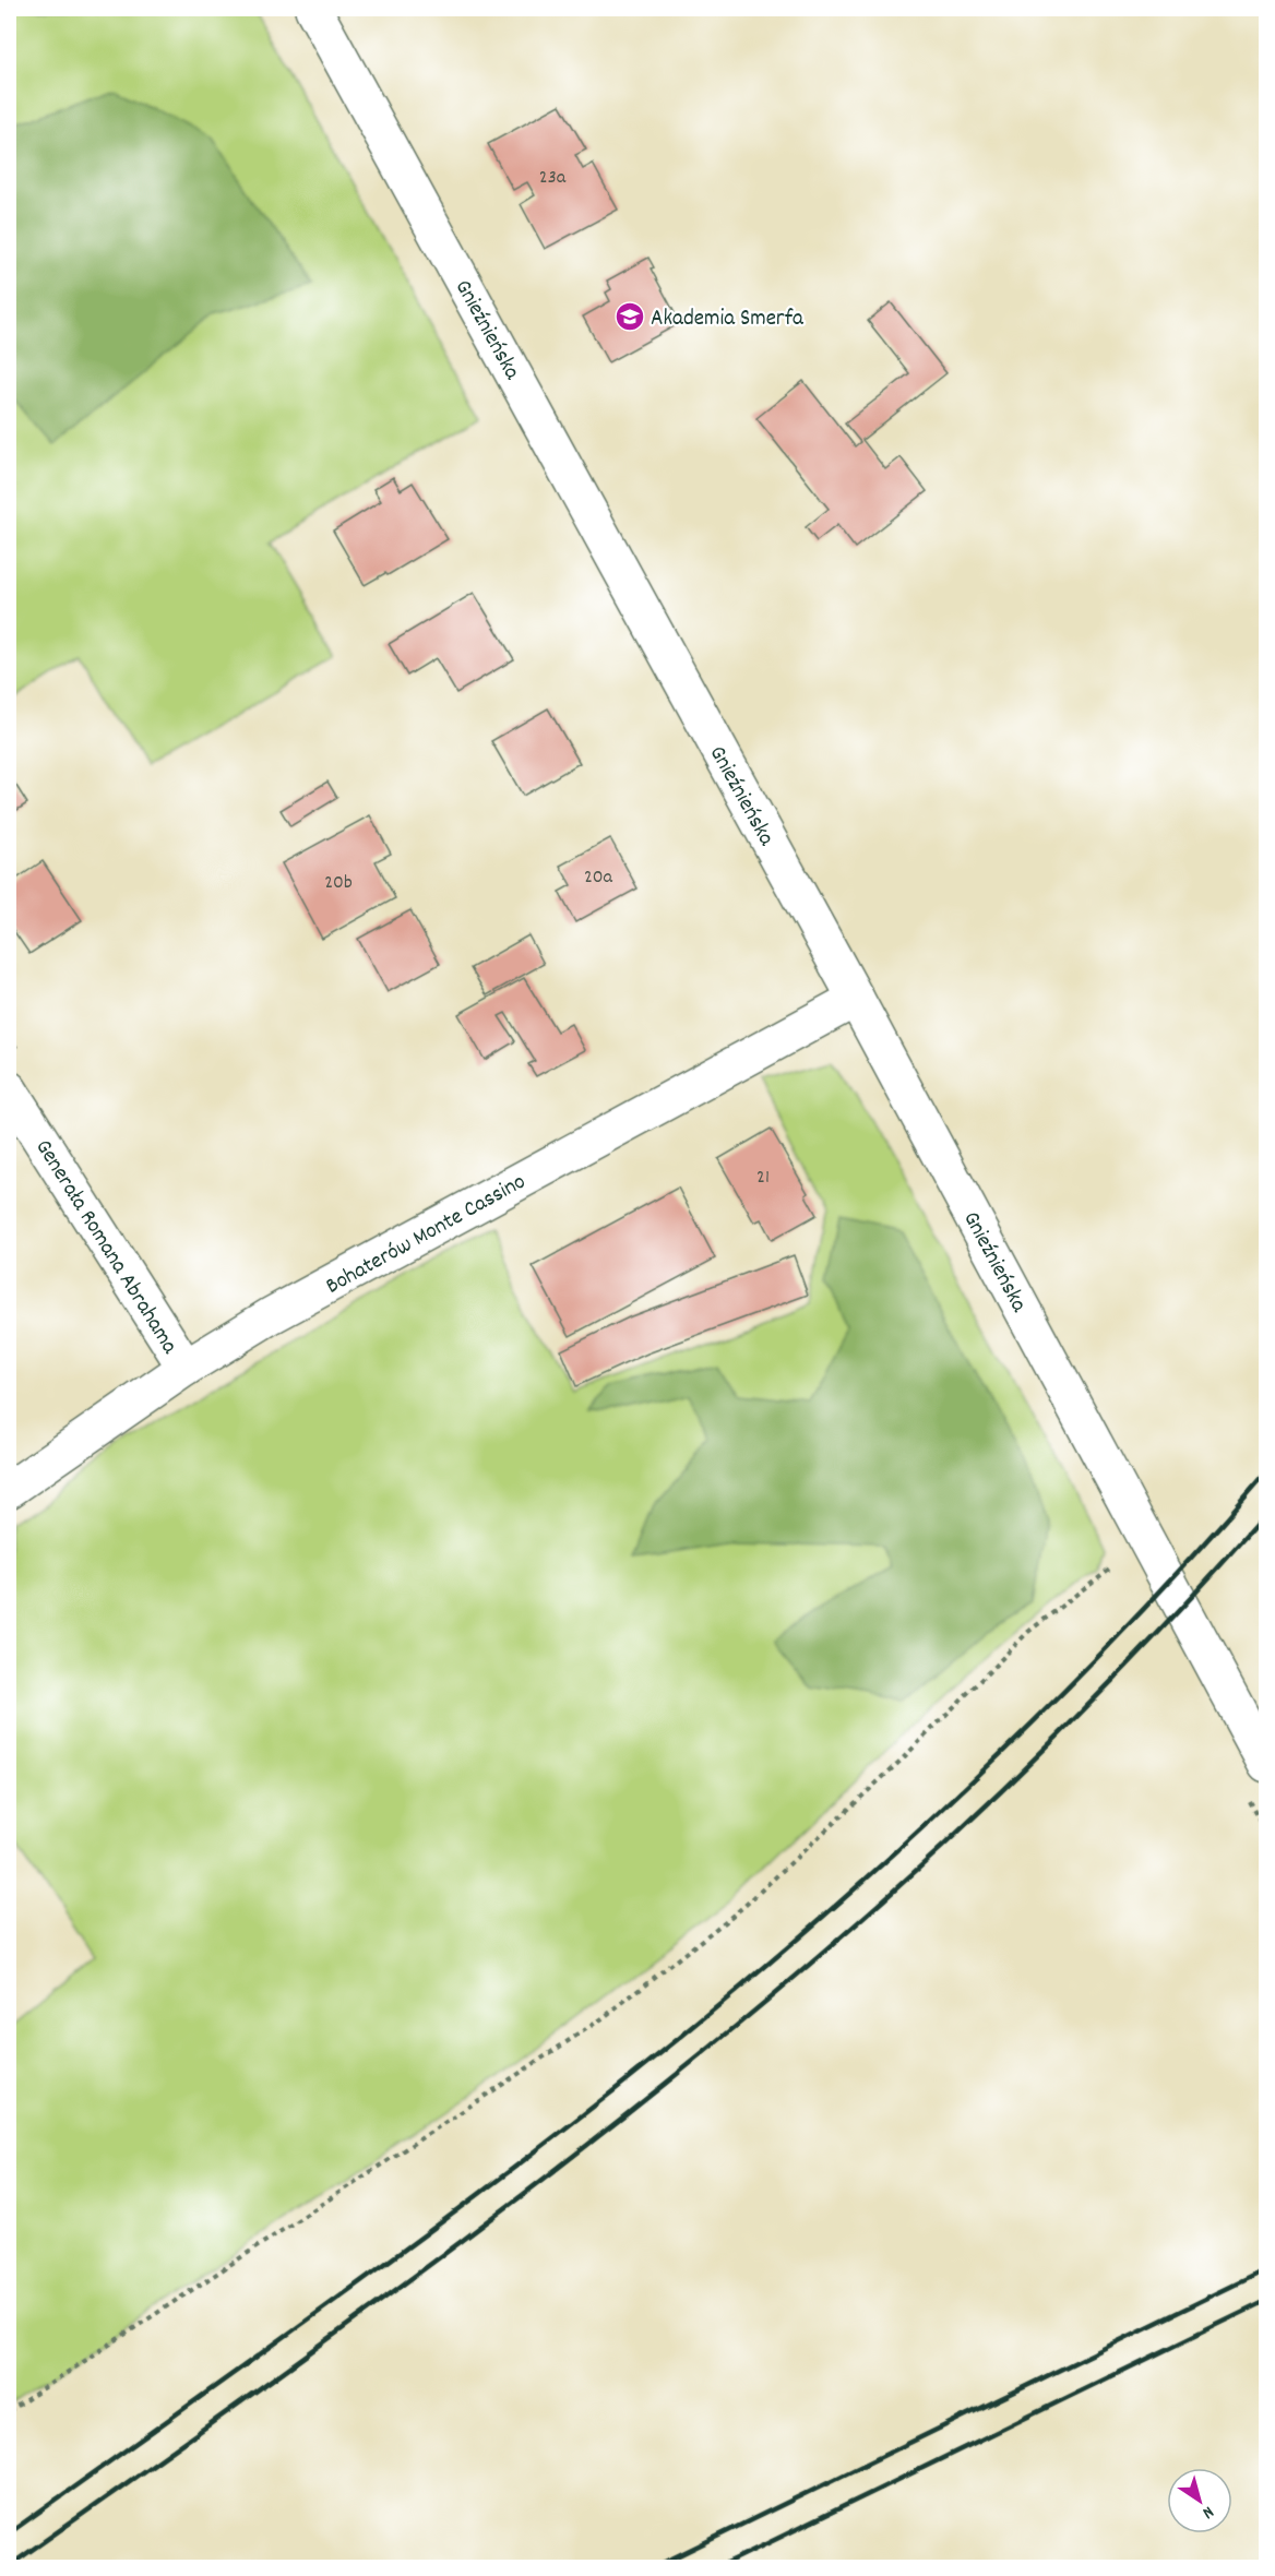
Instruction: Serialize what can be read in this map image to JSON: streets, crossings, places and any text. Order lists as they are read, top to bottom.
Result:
{
  "streets": {
    "street": ["Gnieźnieńska", "Bohaterów Monte Cassino", "Generała Romana Abrahama"]
  },
  "crossings": [
    ["Gnieźnieńska", "Bohaterów Monte Cassino"],
    ["Bohaterów Monte Cassino", "Generała Romana Abrahama"]
  ],
  "places": {
    "school or university": ["Akademia Smerfa"]
  },
  "house_numbers": [
    "23a",
    "20a",
    "20b",
    "21"
  ],
  "north": "bottom right"
}
